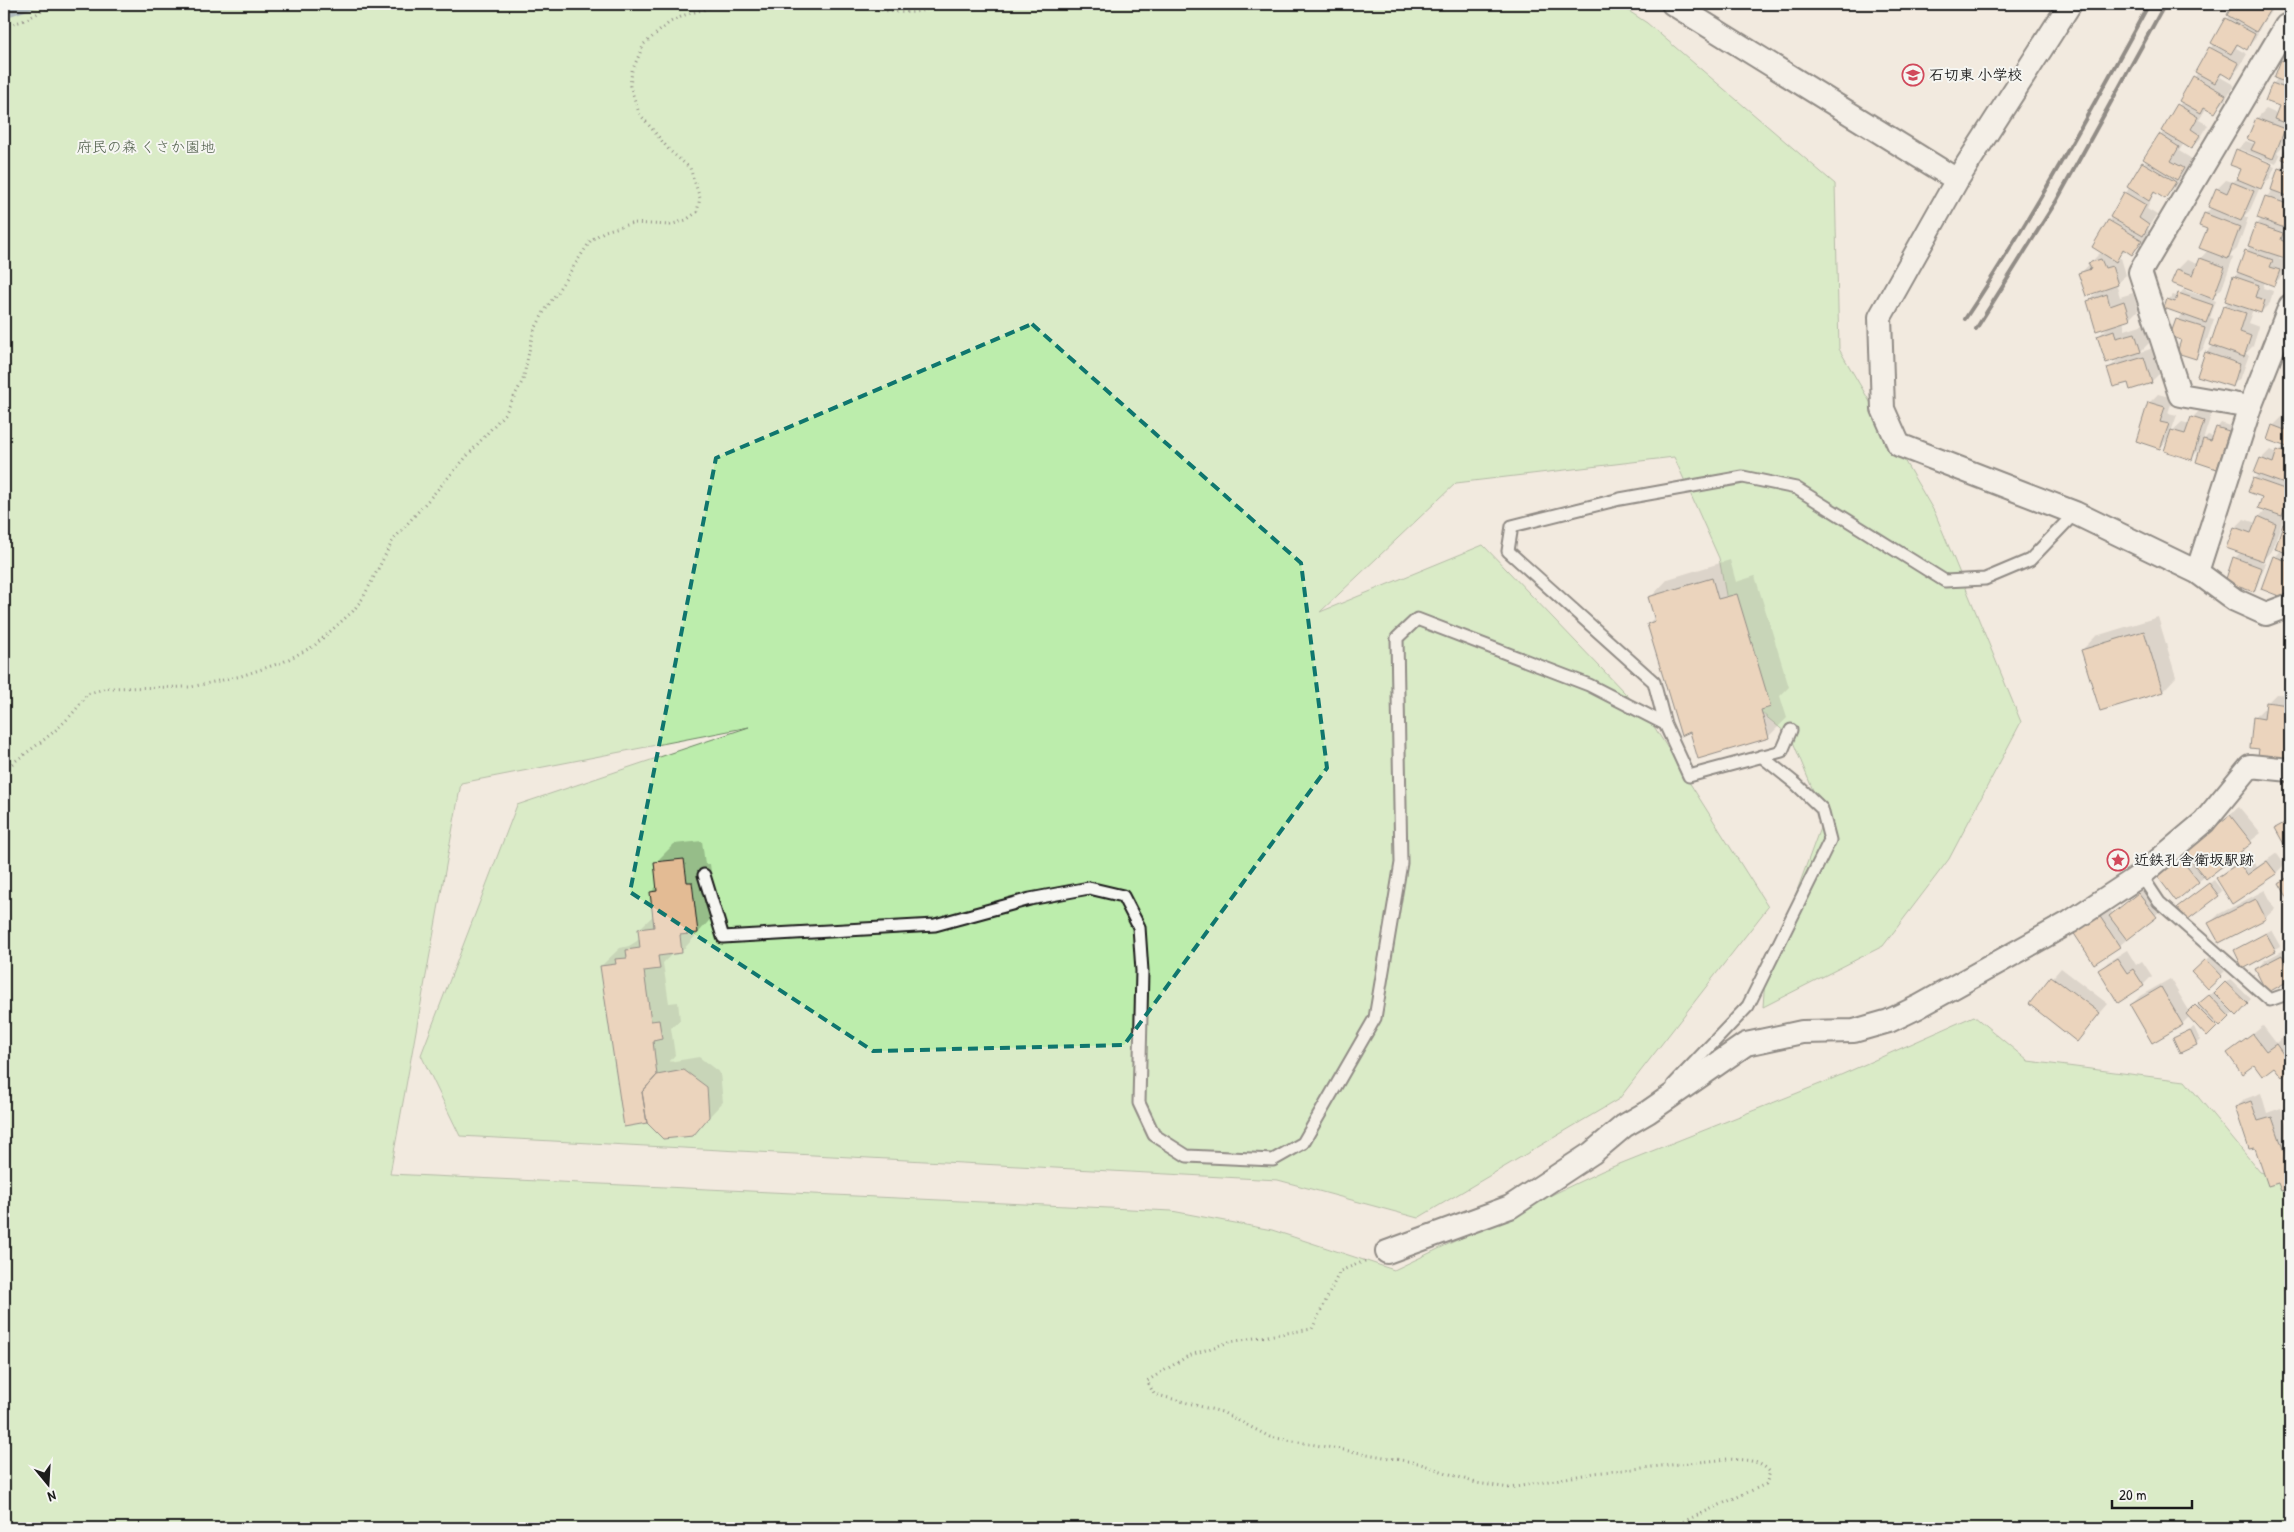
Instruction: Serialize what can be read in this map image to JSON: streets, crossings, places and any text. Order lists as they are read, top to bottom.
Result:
{
  "parks": ["府民の森 くさか園地"],
  "places": {
    "school or university": ["石切東 小学校"],
    "place": ["近鉄孔舎衛坂駅跡"]
  },
  "scale_bar": "20 m",
  "north": "bottom"
}
